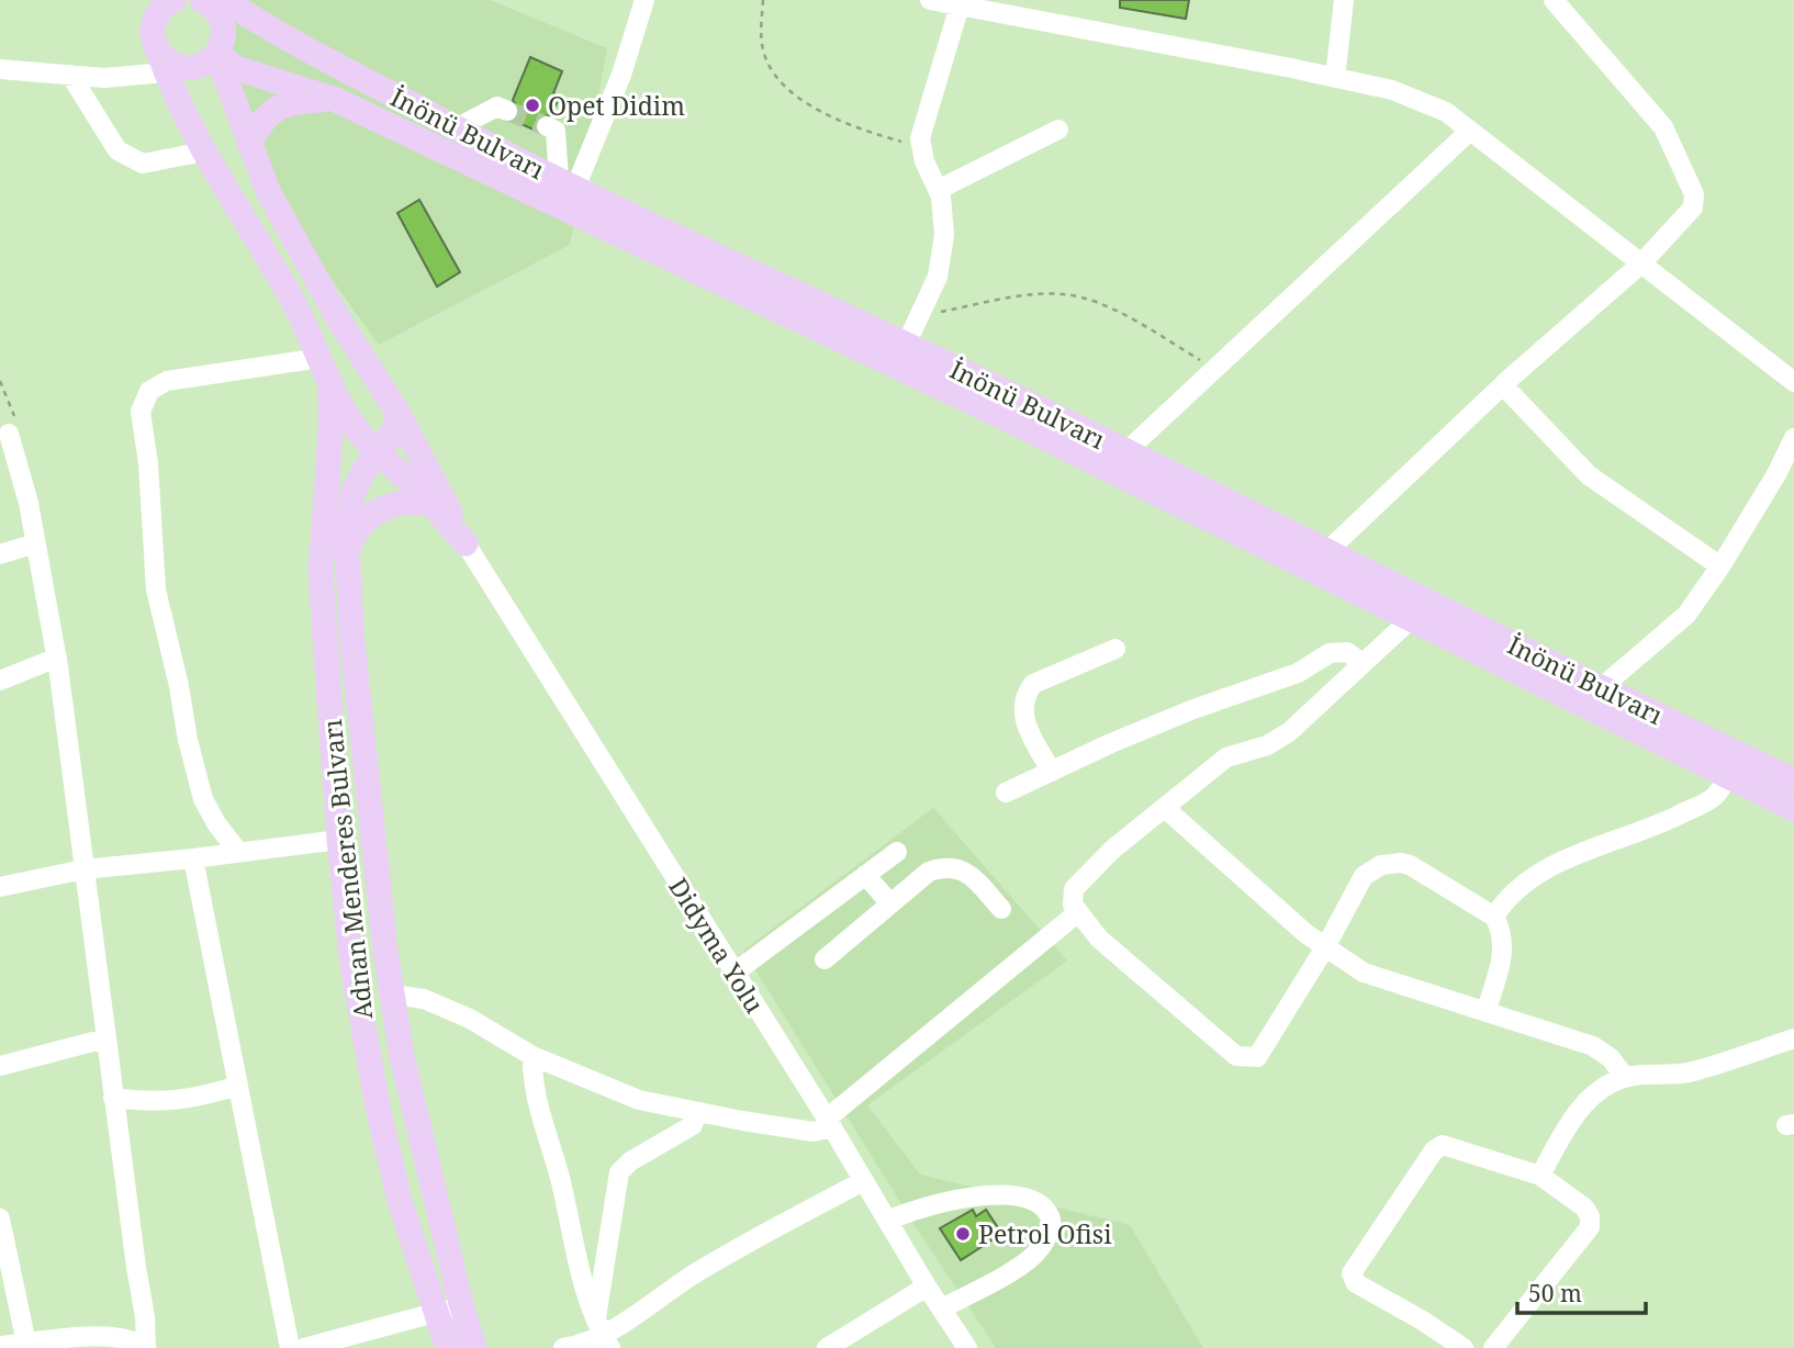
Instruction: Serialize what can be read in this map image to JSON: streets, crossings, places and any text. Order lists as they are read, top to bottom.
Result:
{
  "streets": {
    "main road": ["İnönü Bulvarı", "Adnan Menderes Bulvarı"],
    "street": ["Didyma Yolu"]
  },
  "places": ["Opet Didim", "Petrol Ofisi"],
  "scale_bar": "50 m"
}
